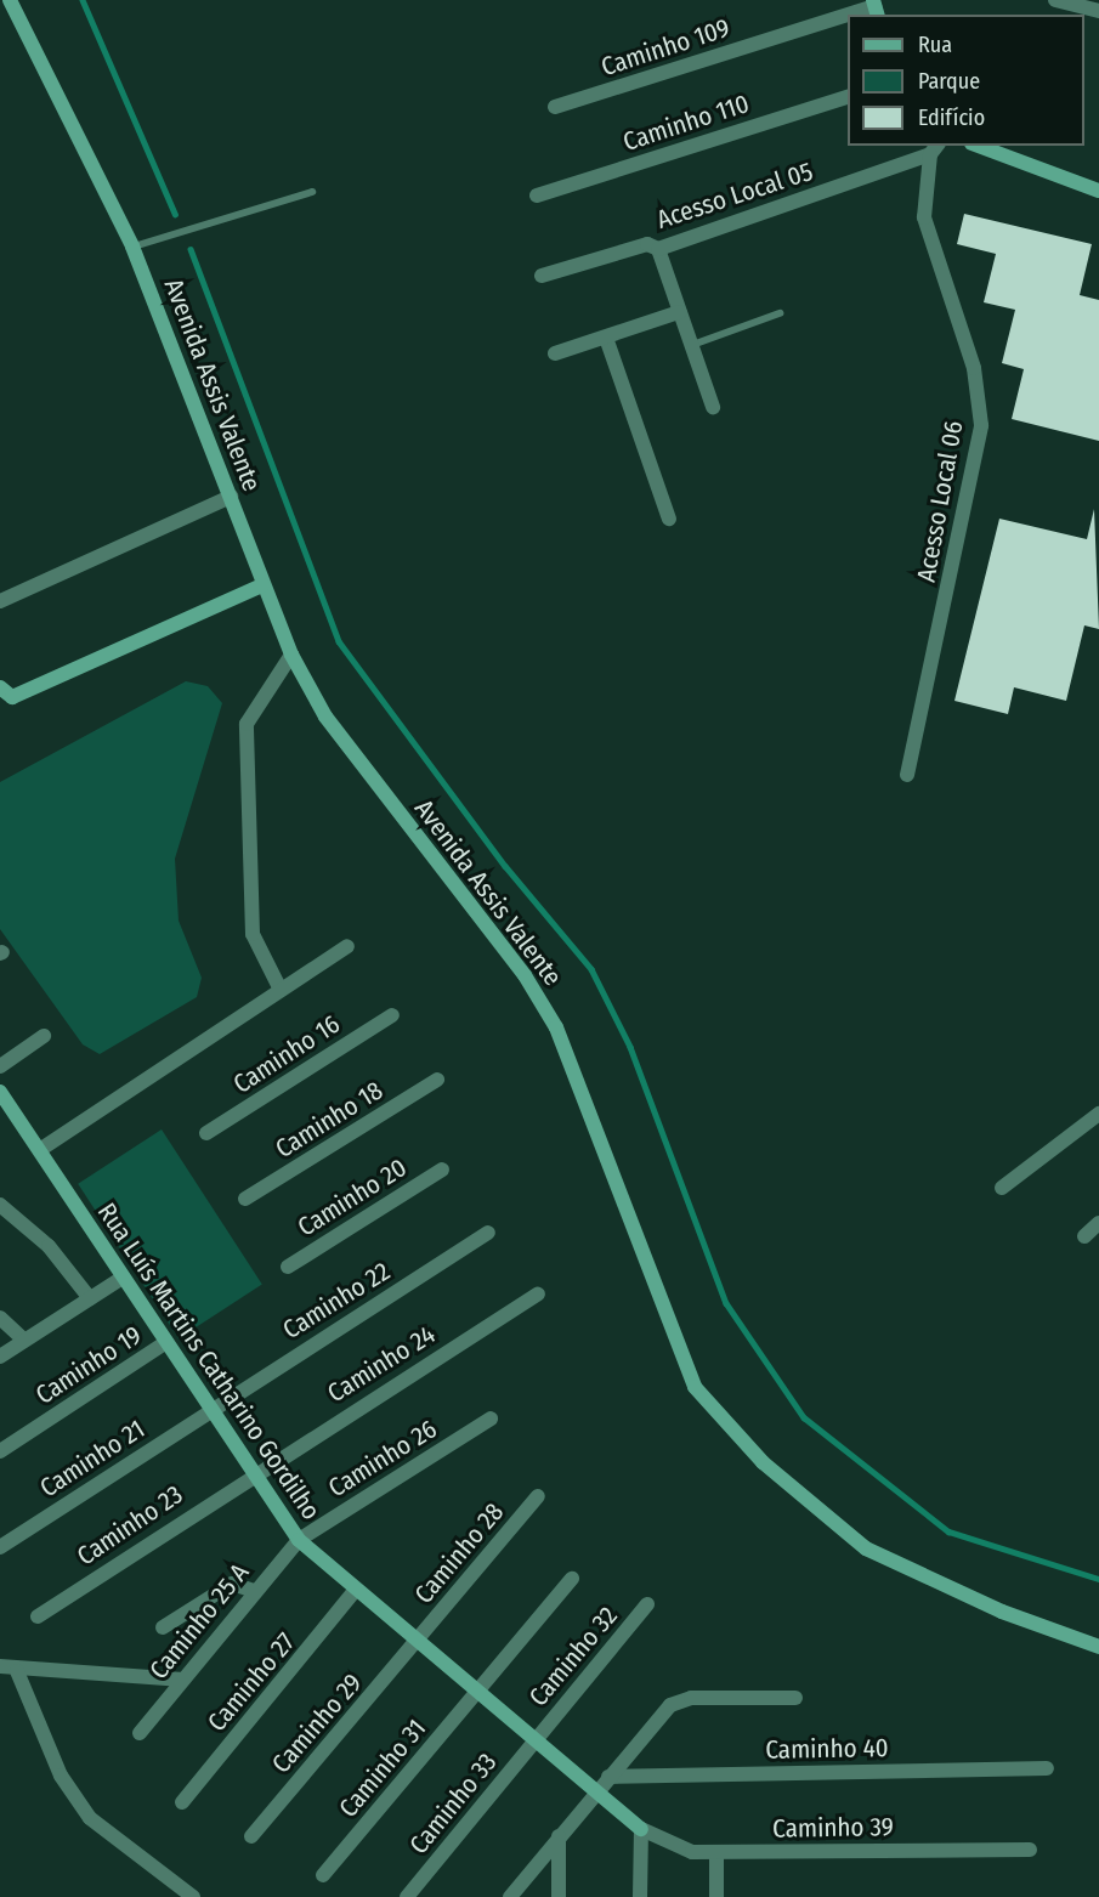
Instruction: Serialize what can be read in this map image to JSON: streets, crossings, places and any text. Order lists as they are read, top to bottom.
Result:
{
  "streets": {
    "main road": ["Avenida Assis Valente", "Rua Luís Martins Catharino Gordilho"],
    "street": [
      "Caminho 109",
      "Caminho 110",
      "Acesso Local 05",
      "Acesso Local 06",
      "Caminho 16",
      "Caminho 18",
      "Caminho 20",
      "Caminho 22",
      "Caminho 24",
      "Caminho 19",
      "Caminho 21",
      "Caminho 26",
      "Caminho 23",
      "Caminho 28",
      "Caminho 25 A",
      "Caminho 32",
      "Caminho 27",
      "Caminho 29",
      "Caminho 40",
      "Caminho 31",
      "Caminho 33",
      "Caminho 39"
    ]
  },
  "crossings": [
    ["Acesso Local 05", "Acesso Local 06"],
    ["Caminho 22", "Rua Luís Martins Catharino Gordilho"],
    ["Caminho 22", "Caminho 21"],
    ["Rua Luís Martins Catharino Gordilho", "Caminho 24"],
    ["Rua Luís Martins Catharino Gordilho", "Caminho 19"],
    ["Rua Luís Martins Catharino Gordilho", "Caminho 21"],
    ["Rua Luís Martins Catharino Gordilho", "Caminho 26"],
    ["Rua Luís Martins Catharino Gordilho", "Caminho 23"],
    ["Rua Luís Martins Catharino Gordilho", "Caminho 28"],
    ["Rua Luís Martins Catharino Gordilho", "Caminho 25 A"],
    ["Rua Luís Martins Catharino Gordilho", "Caminho 32"],
    ["Rua Luís Martins Catharino Gordilho", "Caminho 27"],
    ["Rua Luís Martins Catharino Gordilho", "Caminho 29"],
    ["Rua Luís Martins Catharino Gordilho", "Caminho 31"],
    ["Rua Luís Martins Catharino Gordilho", "Caminho 33"],
    ["Rua Luís Martins Catharino Gordilho", "Caminho 39"],
    ["Caminho 24", "Caminho 23"],
    ["Caminho 26", "Caminho 25 A"],
    ["Caminho 28", "Caminho 29"],
    ["Caminho 32", "Caminho 33"]
  ],
  "legend": ["Rua", "Parque", "Edifício"]
}
